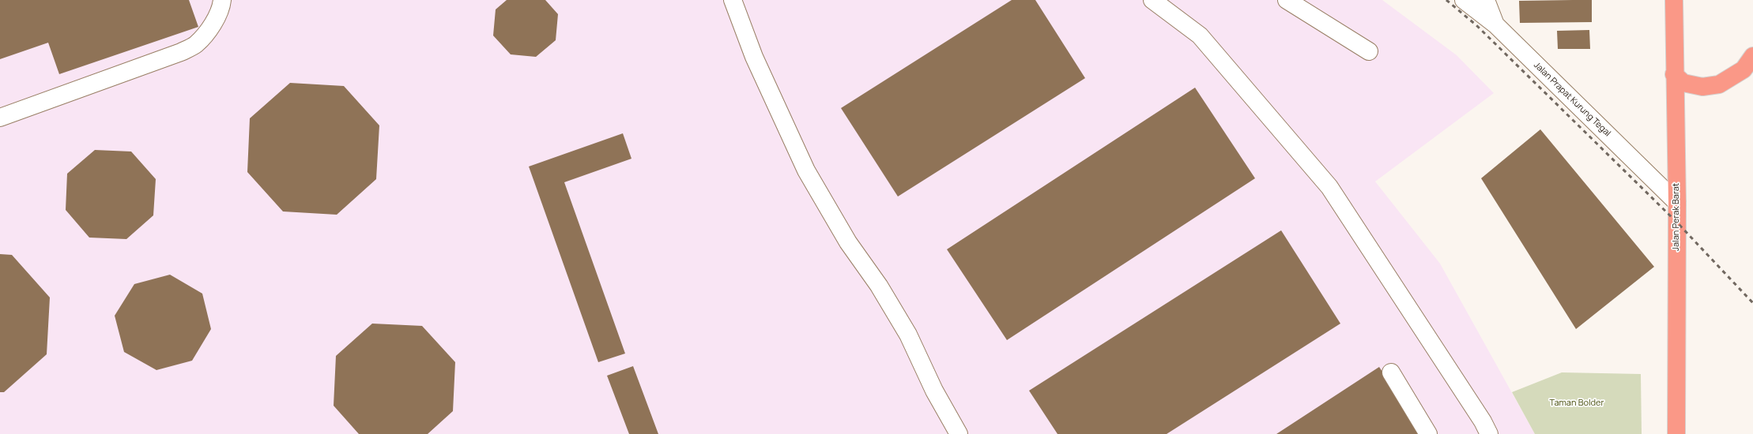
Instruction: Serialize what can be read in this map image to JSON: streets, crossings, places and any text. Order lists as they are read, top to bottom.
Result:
{
  "streets": {
    "highway": ["Jalan Perak Barat"],
    "lane": ["Jalan Prapat Kurung Tegal"]
  },
  "crossings": [
    ["Jalan Prapat Kurung Tegal", "Jalan Perak Barat"]
  ],
  "parks": ["Taman Bolder"]
}
